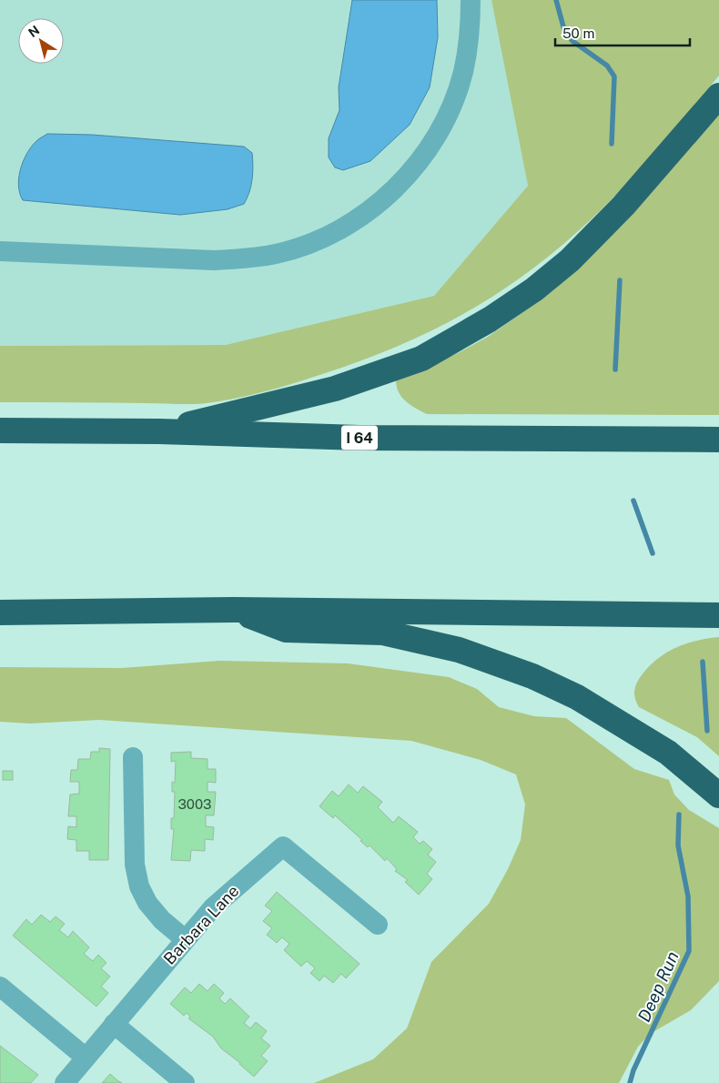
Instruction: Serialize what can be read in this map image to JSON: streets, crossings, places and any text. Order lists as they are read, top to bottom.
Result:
{
  "streets": {
    "highway": ["I 64"],
    "street": ["Barbara Lane"]
  },
  "water": ["Deep Run"],
  "house_numbers": ["3003"],
  "scale_bar": "50 m",
  "north": "top left"
}
